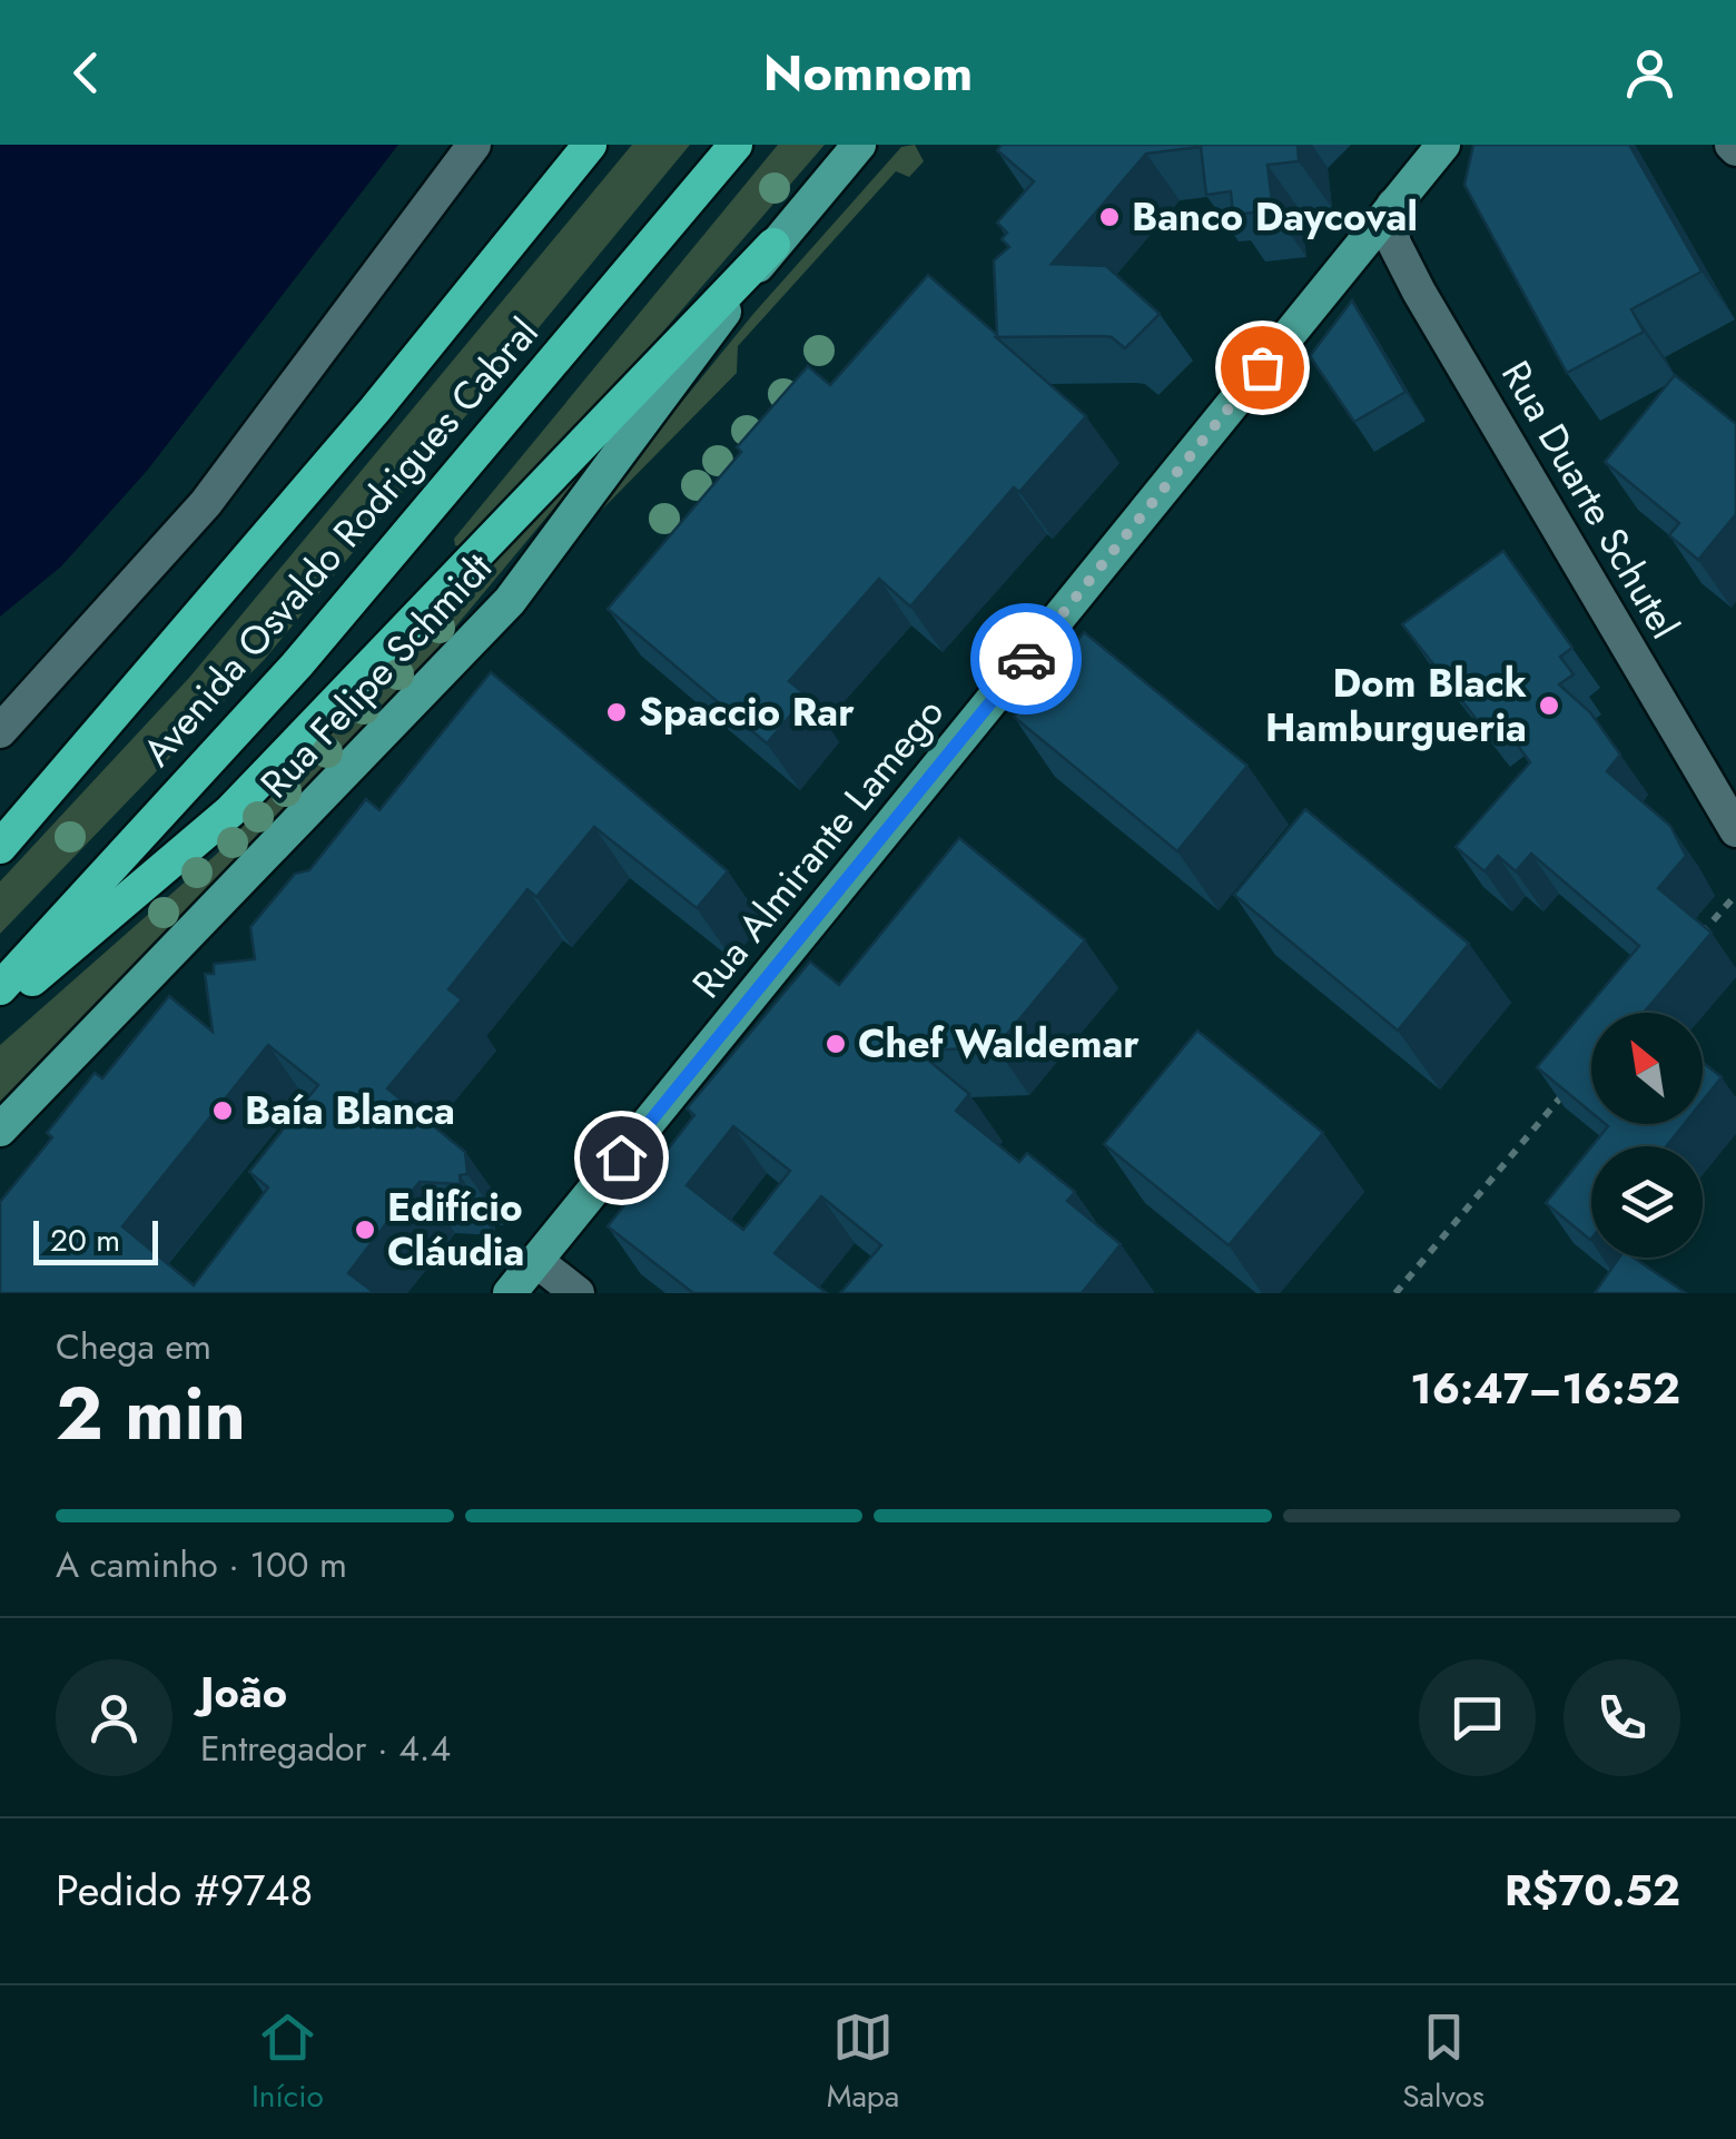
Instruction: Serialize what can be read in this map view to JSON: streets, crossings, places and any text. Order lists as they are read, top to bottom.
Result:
{
  "streets": {
    "highway": ["Avenida Osvaldo Rodrigues Cabral"],
    "main road": ["Rua Felipe Schmidt", "Rua Almirante Lamego"],
    "street": ["Rua Duarte Schutel"]
  },
  "crossings": [
    ["Rua Duarte Schutel", "Rua Almirante Lamego"]
  ],
  "places": [
    "Banco Daycoval",
    "Dom Black Hamburgueria",
    "Spaccio Rar",
    "Chef Waldemar",
    "Baía Blanca",
    "Edifício Cláudia"
  ],
  "scale_bar": "20 m",
  "north": "top left",
  "page": {
    "header": "Nomnom",
    "scale": "20 m",
    "heading": ["2 min", "Chega em", "16:47–16:52"],
    "panel": [
      "João",
      "Entregador · 4.4",
      "Pedido #9748",
      "R$70.52"
    ],
    "bar": "A caminho · 100 m",
    "tabs": ["Início", "Mapa", "Salvos"]
  }
}
